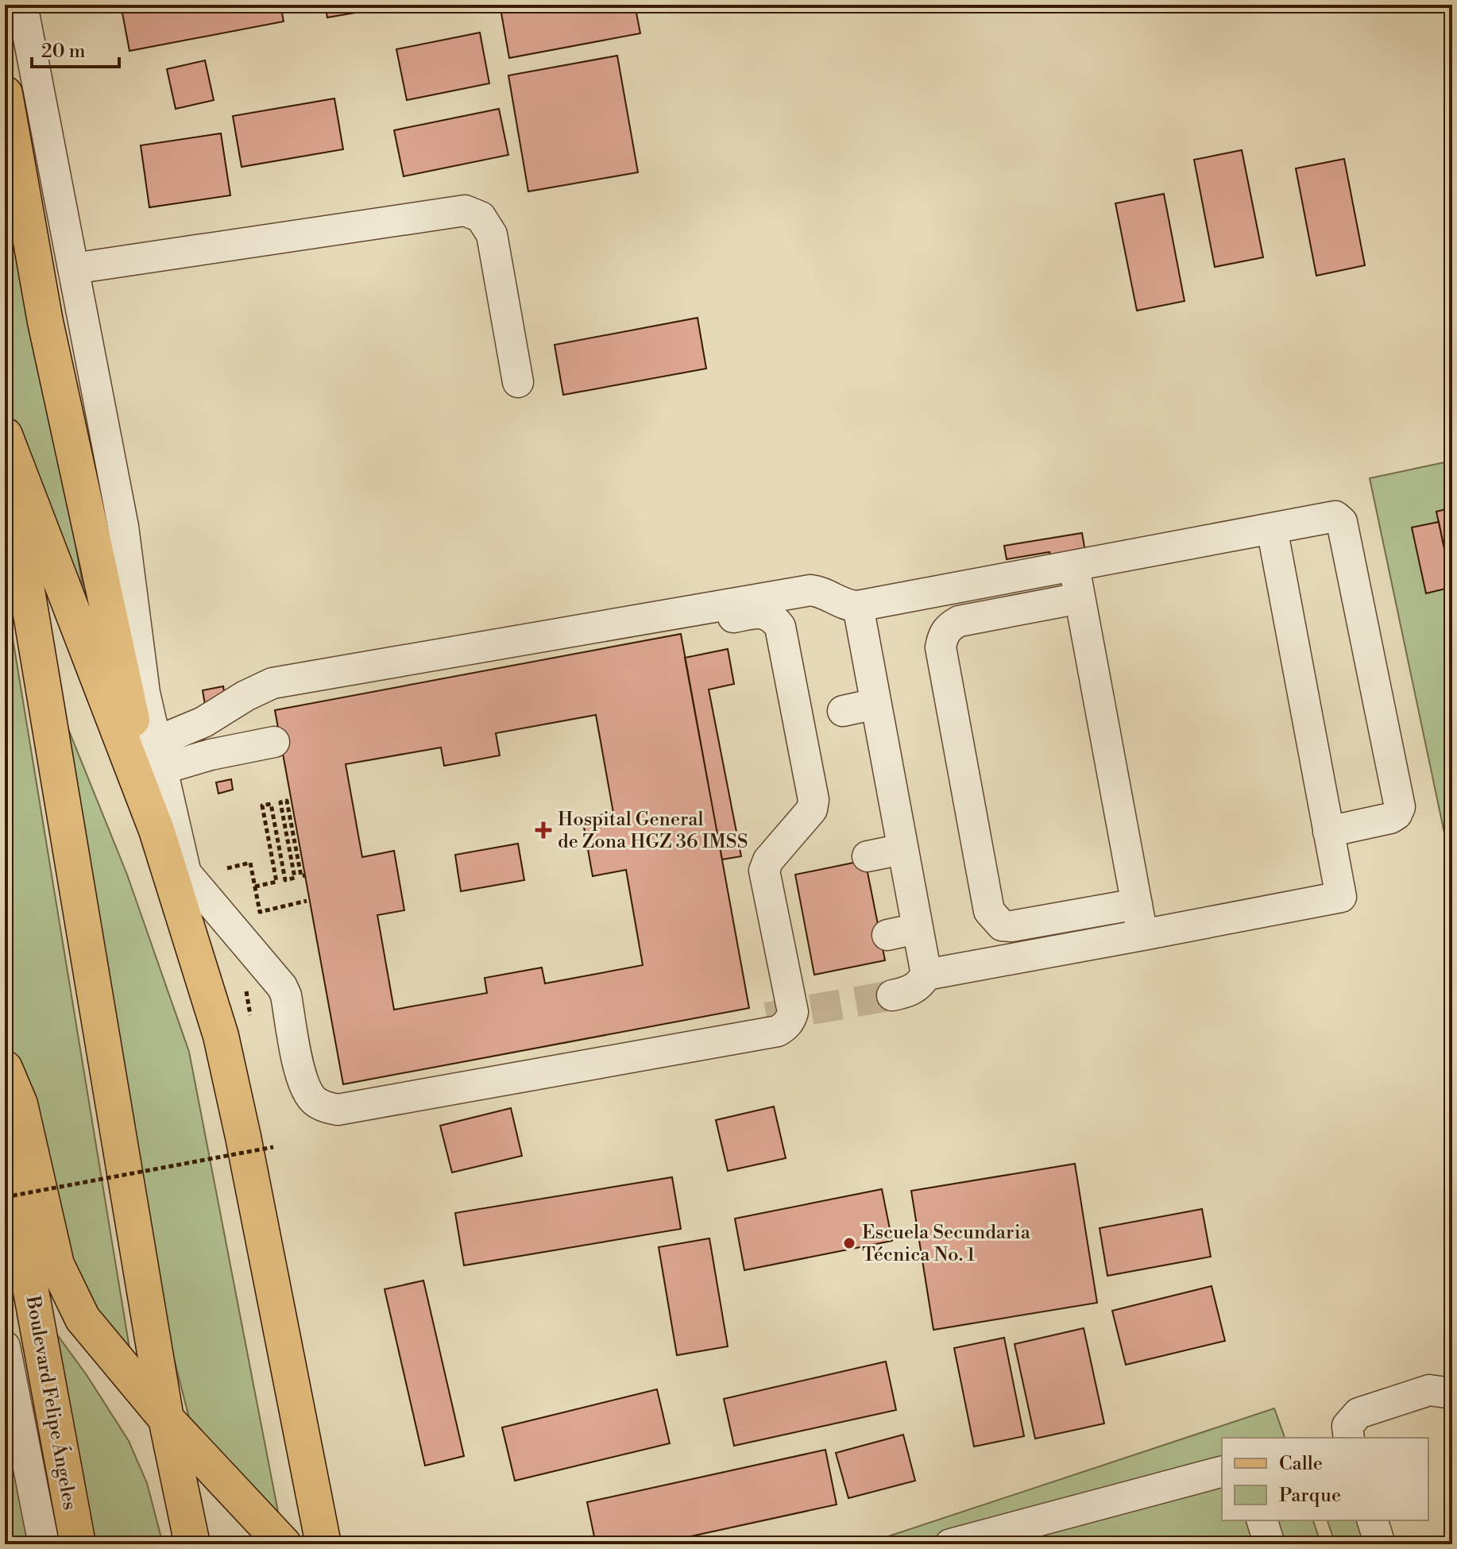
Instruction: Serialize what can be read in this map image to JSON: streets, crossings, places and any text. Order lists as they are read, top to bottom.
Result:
{
  "streets": {
    "main road": ["Boulevard Felipe Ángeles"]
  },
  "places": {
    "health": ["Hospital General de Zona HGZ 36 IMSS"],
    "other": ["Escuela Secundaria Técnica No. 1"]
  },
  "legend": ["Calle", "Parque"],
  "scale_bar": "20 m"
}
